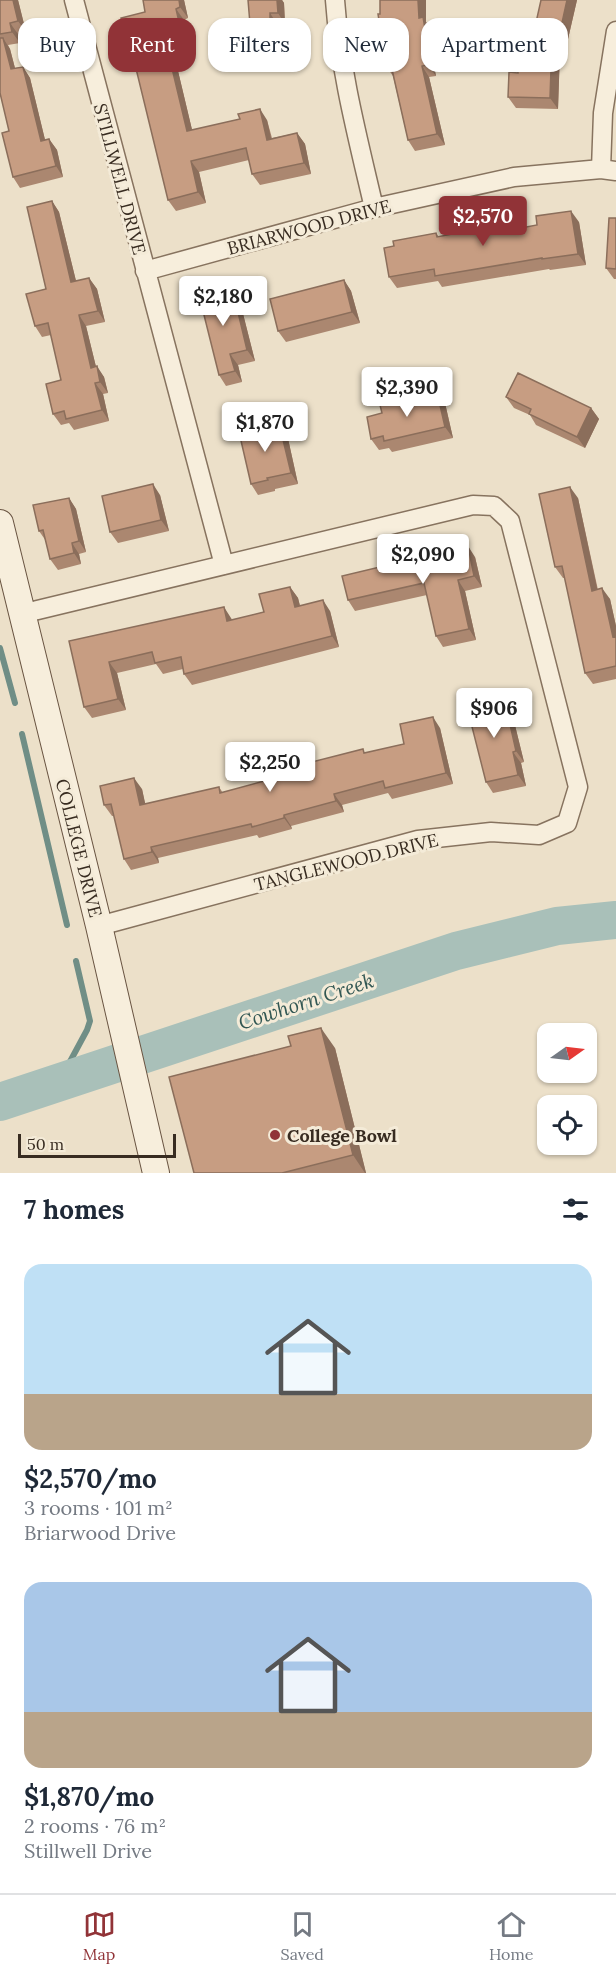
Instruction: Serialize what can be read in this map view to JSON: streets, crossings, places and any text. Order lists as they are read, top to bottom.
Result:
{
  "streets": {
    "street": [
      "STILLWELL DRIVE",
      "BRIARWOOD DRIVE",
      "COLLEGE DRIVE",
      "TANGLEWOOD DRIVE"
    ]
  },
  "crossings": [
    ["STILLWELL DRIVE", "BRIARWOOD DRIVE"],
    ["STILLWELL DRIVE", "TANGLEWOOD DRIVE"],
    ["COLLEGE DRIVE", "TANGLEWOOD DRIVE"]
  ],
  "water": ["Cowhorn Creek"],
  "places": ["College Bowl"],
  "scale_bar": "50 m",
  "north": "right",
  "page": {
    "chip": [
      "Buy",
      "Rent",
      "Filters",
      "New",
      "Apartment"
    ],
    "price": [
      "$2,570",
      "$2,180",
      "$2,390",
      "$1,870",
      "$2,090",
      "$906",
      "$2,250"
    ],
    "scale": "50 m",
    "heading": "7 homes",
    "list": [
      {
        "name": "$2,570/mo",
        "note": "3 rooms · 101 m² · Briarwood Drive"
      },
      {
        "name": "$1,870/mo",
        "note": "2 rooms · 76 m² · Stillwell Drive"
      }
    ],
    "tabs": ["Map", "Saved", "Home"]
  }
}
